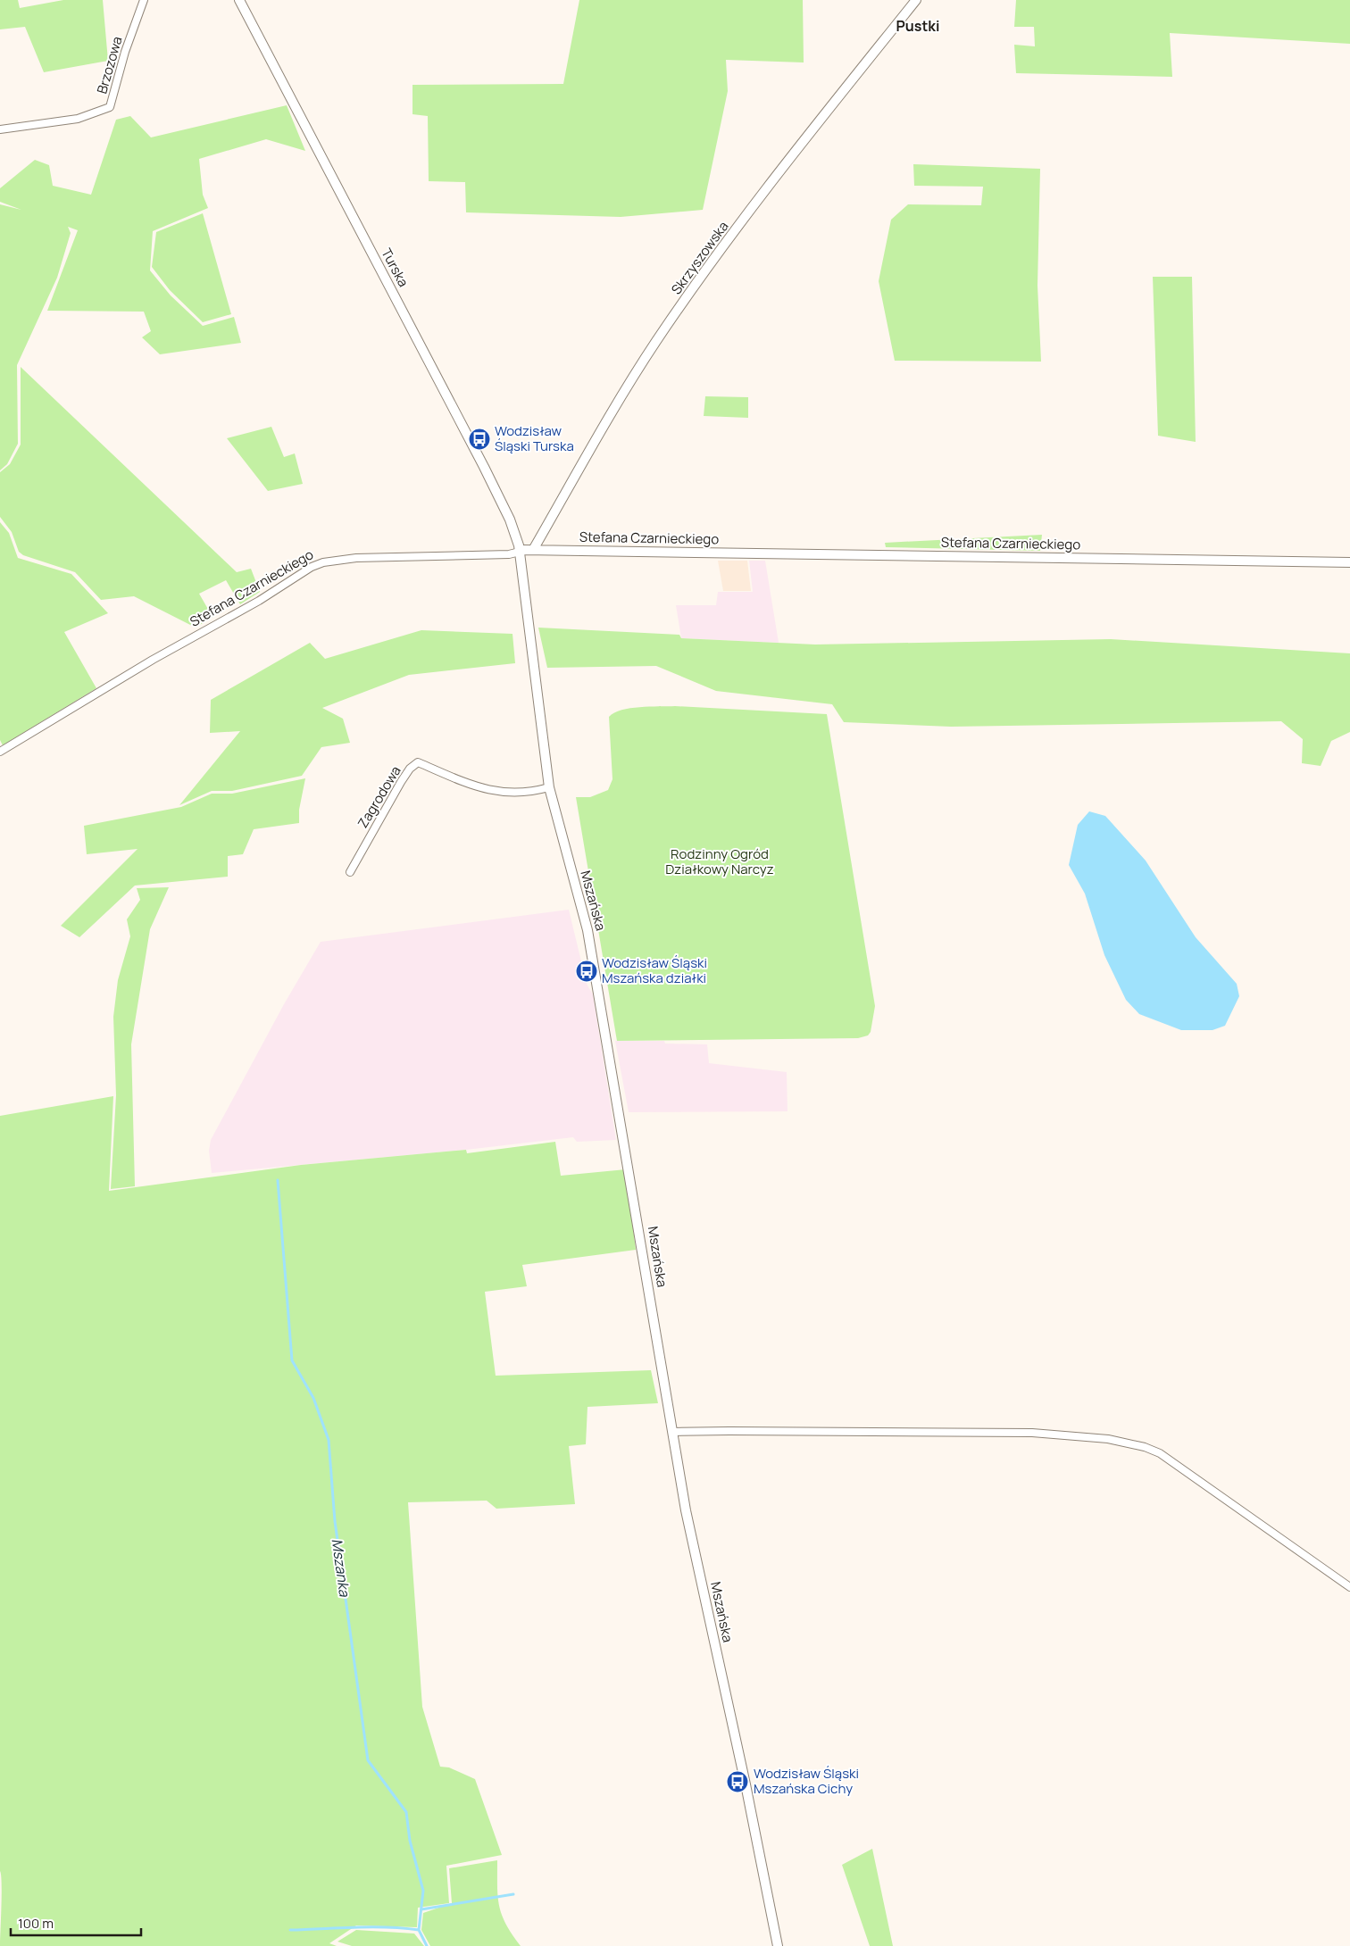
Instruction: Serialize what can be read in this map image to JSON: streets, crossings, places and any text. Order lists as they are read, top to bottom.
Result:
{
  "streets": {
    "street": [
      "Brzozowa",
      "Skrzyszowska",
      "Turska",
      "Stefana Czarnieckiego",
      "Zagrodowa",
      "Mszańska"
    ]
  },
  "crossings": [
    ["Skrzyszowska", "Stefana Czarnieckiego"],
    ["Turska", "Stefana Czarnieckiego"],
    ["Turska", "Mszańska"],
    ["Zagrodowa", "Mszańska"]
  ],
  "districts": ["Pustki"],
  "water": ["Mszanka"],
  "parks": ["Rodzinny Ogród Działkowy Narcyz"],
  "places": {
    "bus stop": ["Wodzisław Śląski Turska", "Wodzisław Śląski Mszańska działki", "Wodzisław Śląski Mszańska Cichy"]
  },
  "scale_bar": "100 m"
}
